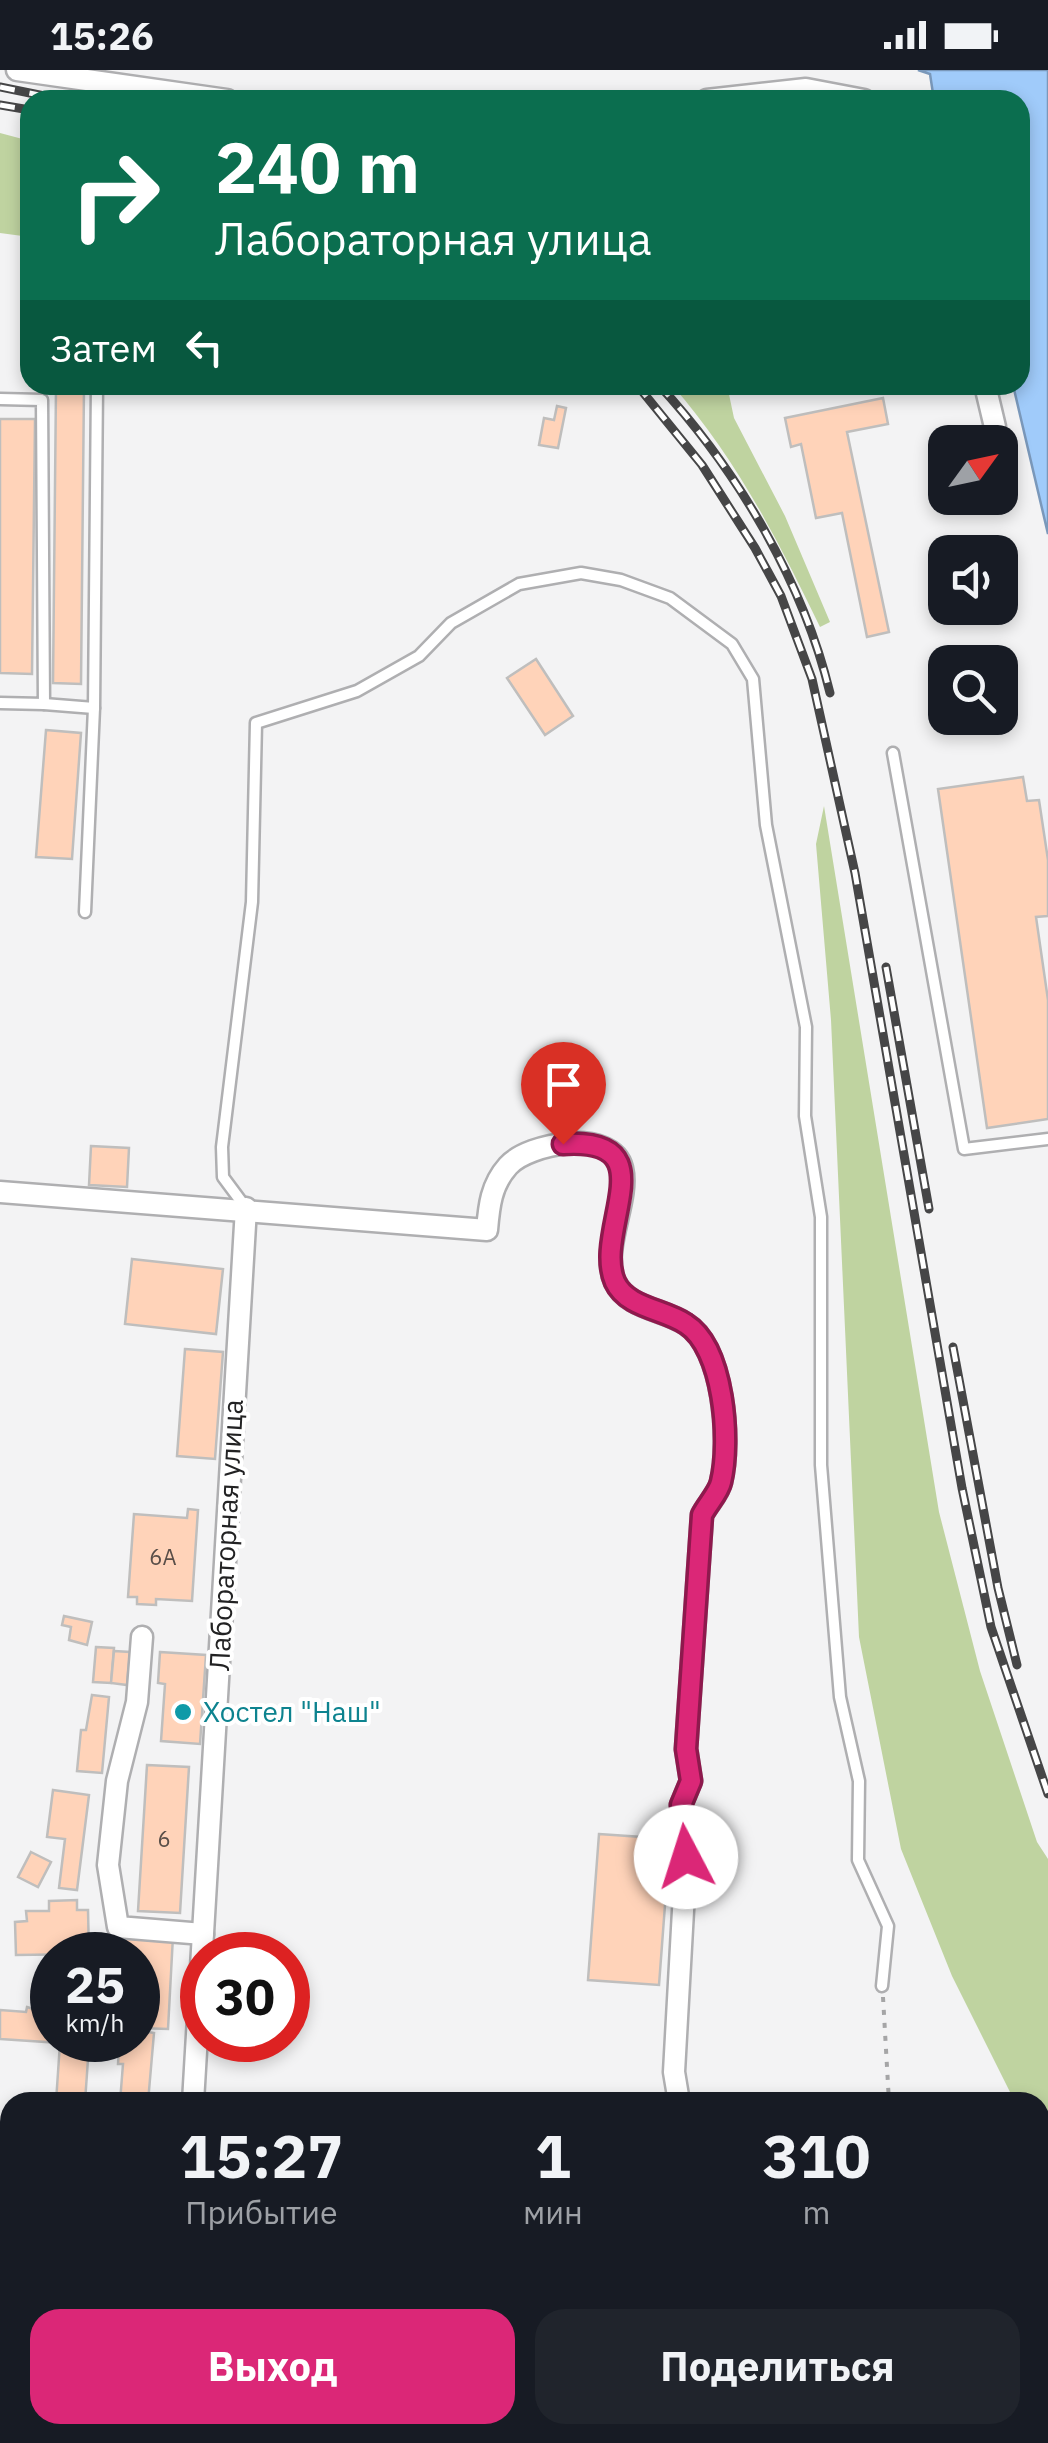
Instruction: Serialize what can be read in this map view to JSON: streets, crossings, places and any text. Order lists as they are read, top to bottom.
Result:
{
  "streets": {
    "street": ["Лабораторная улица"]
  },
  "places": ["Хостел \"Наш\""],
  "house_numbers": ["6А", "6"],
  "north": "top right",
  "page": {
    "status": "15:26",
    "turn": ["240 m", "Лабораторная улица"],
    "then": "Затем",
    "speed": "25 km/h",
    "limit": "30",
    "eta": [
      "15:27",
      "Прибытие",
      "1",
      "мин",
      "310",
      "m"
    ],
    "buttons": ["Выход", "Поделиться"]
  }
}
